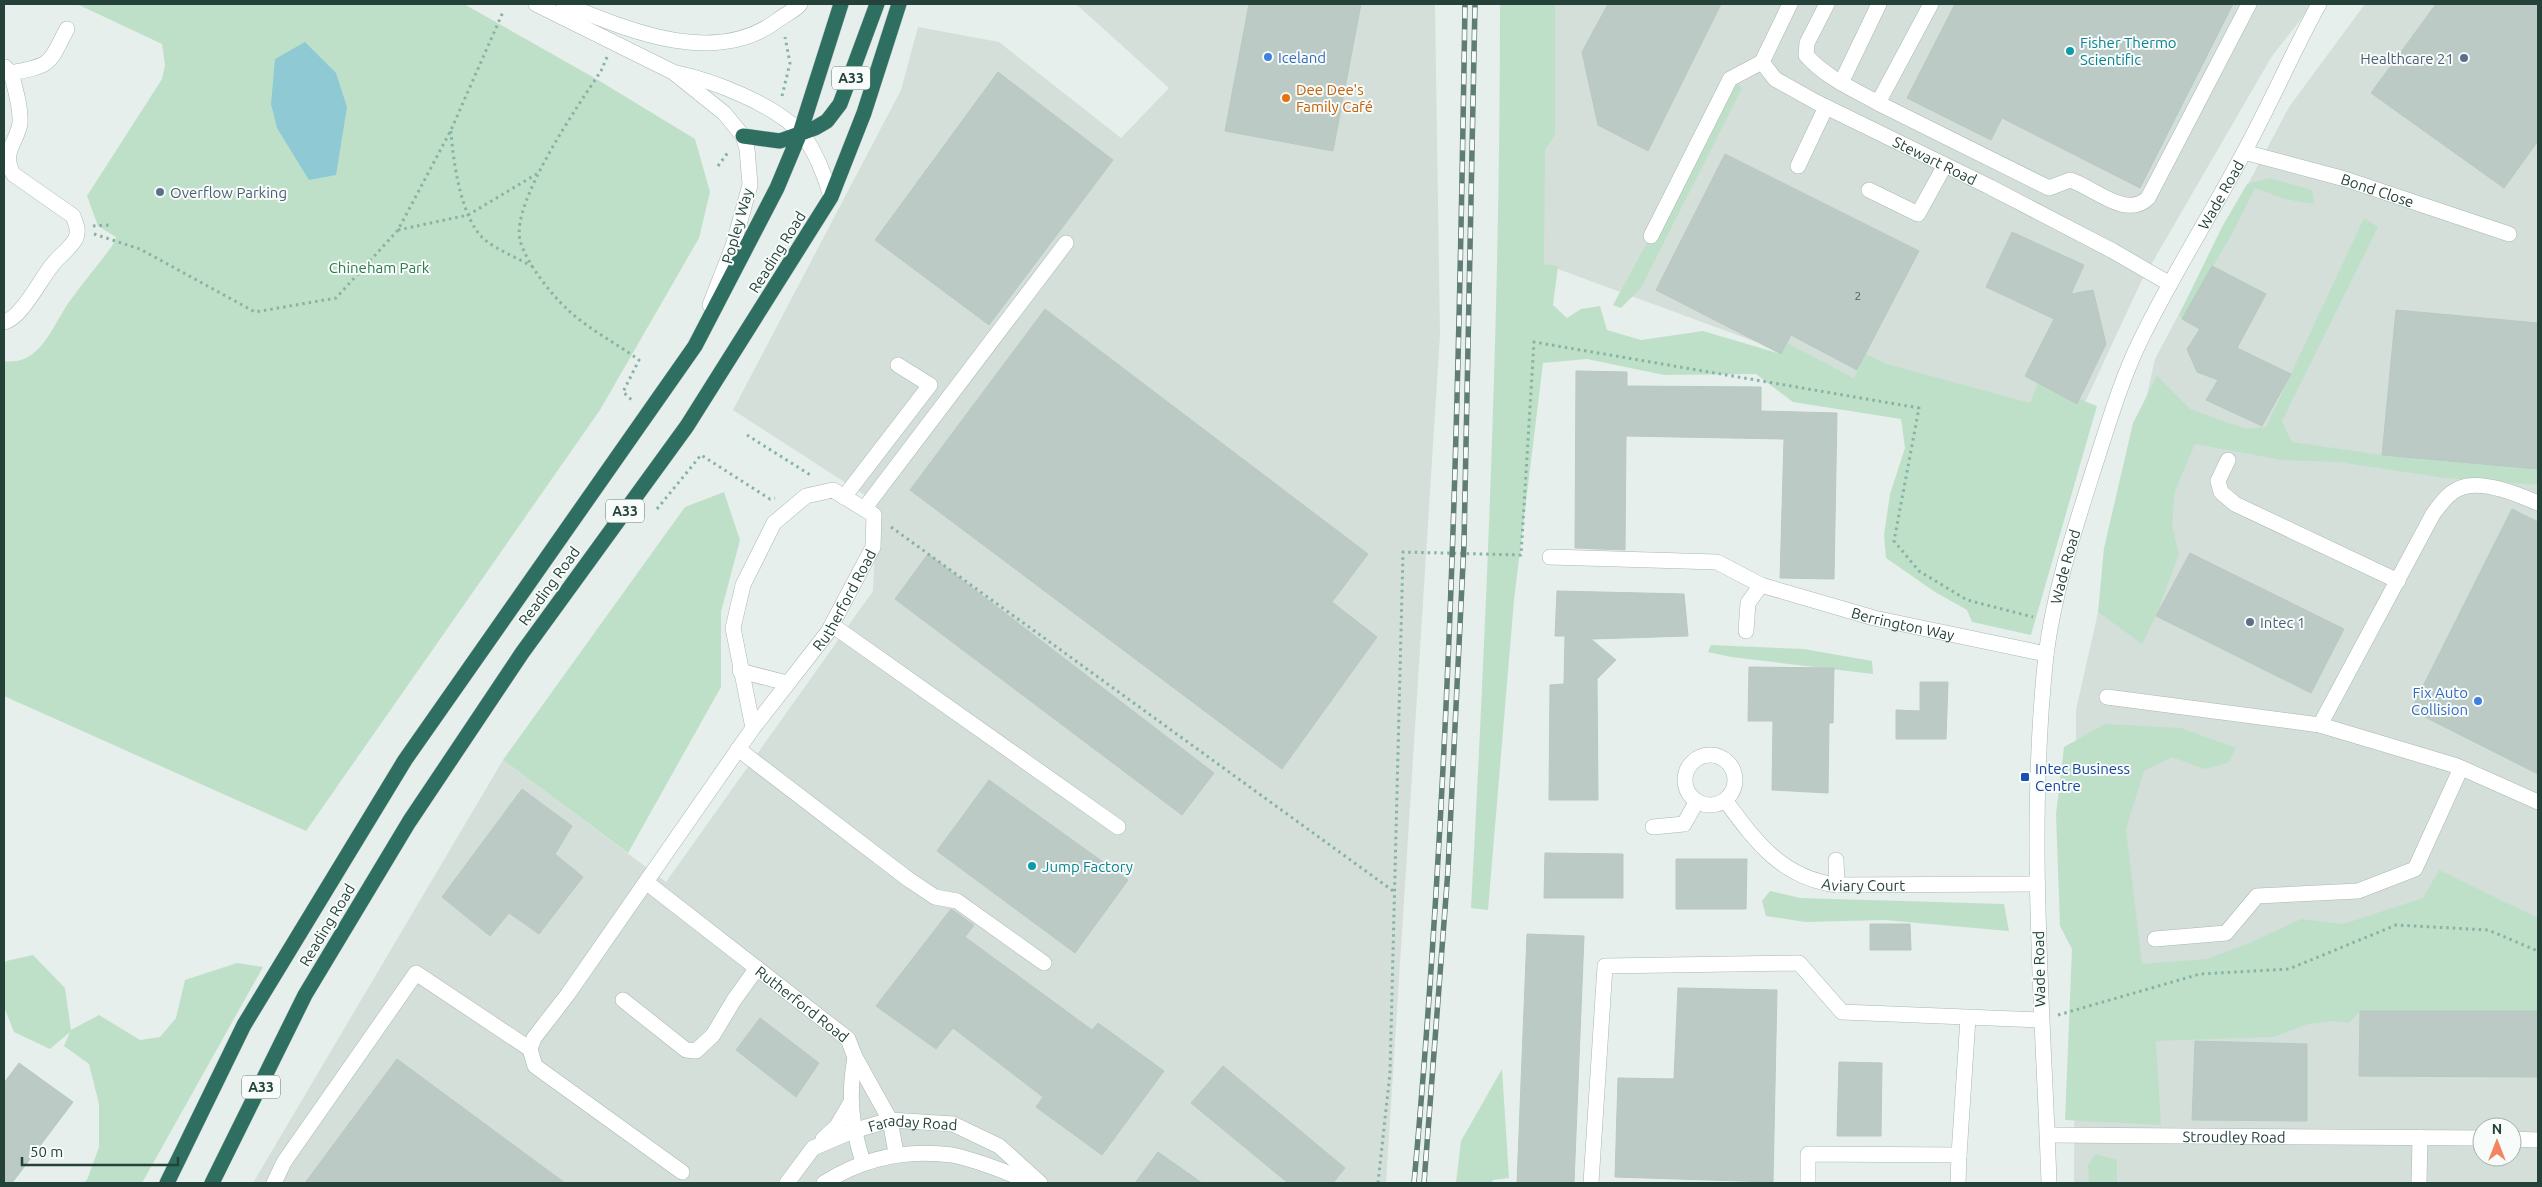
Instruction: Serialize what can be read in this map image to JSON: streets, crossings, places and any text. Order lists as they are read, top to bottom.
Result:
{
  "streets": {
    "highway": ["A33", "Reading Road"],
    "street": [
      "Stewart Road",
      "Bond Close",
      "Wade Road",
      "Popley Way",
      "Rutherford Road",
      "Berrington Way",
      "Aviary Court",
      "Faraday Road",
      "Stroudley Road"
    ]
  },
  "crossings": [
    ["A33", "Popley Way"],
    ["A33", "Reading Road"],
    ["Stewart Road", "Wade Road"],
    ["Bond Close", "Wade Road"],
    ["Wade Road", "Berrington Way"],
    ["Wade Road", "Aviary Court"],
    ["Wade Road", "Stroudley Road"],
    ["Popley Way", "Reading Road"],
    ["Rutherford Road", "Faraday Road"]
  ],
  "parks": ["Chineham Park"],
  "places": {
    "other": [
      "Fisher Thermo Scientific",
      "Iceland",
      "Healthcare 21",
      "Dee Dee's Family Café",
      "Overflow Parking",
      "Intec 1",
      "Fix Auto Collision",
      "Jump Factory"
    ],
    "transit": ["Intec Business Centre"]
  },
  "house_numbers": ["2"],
  "scale_bar": "50 m",
  "north": "top"
}
